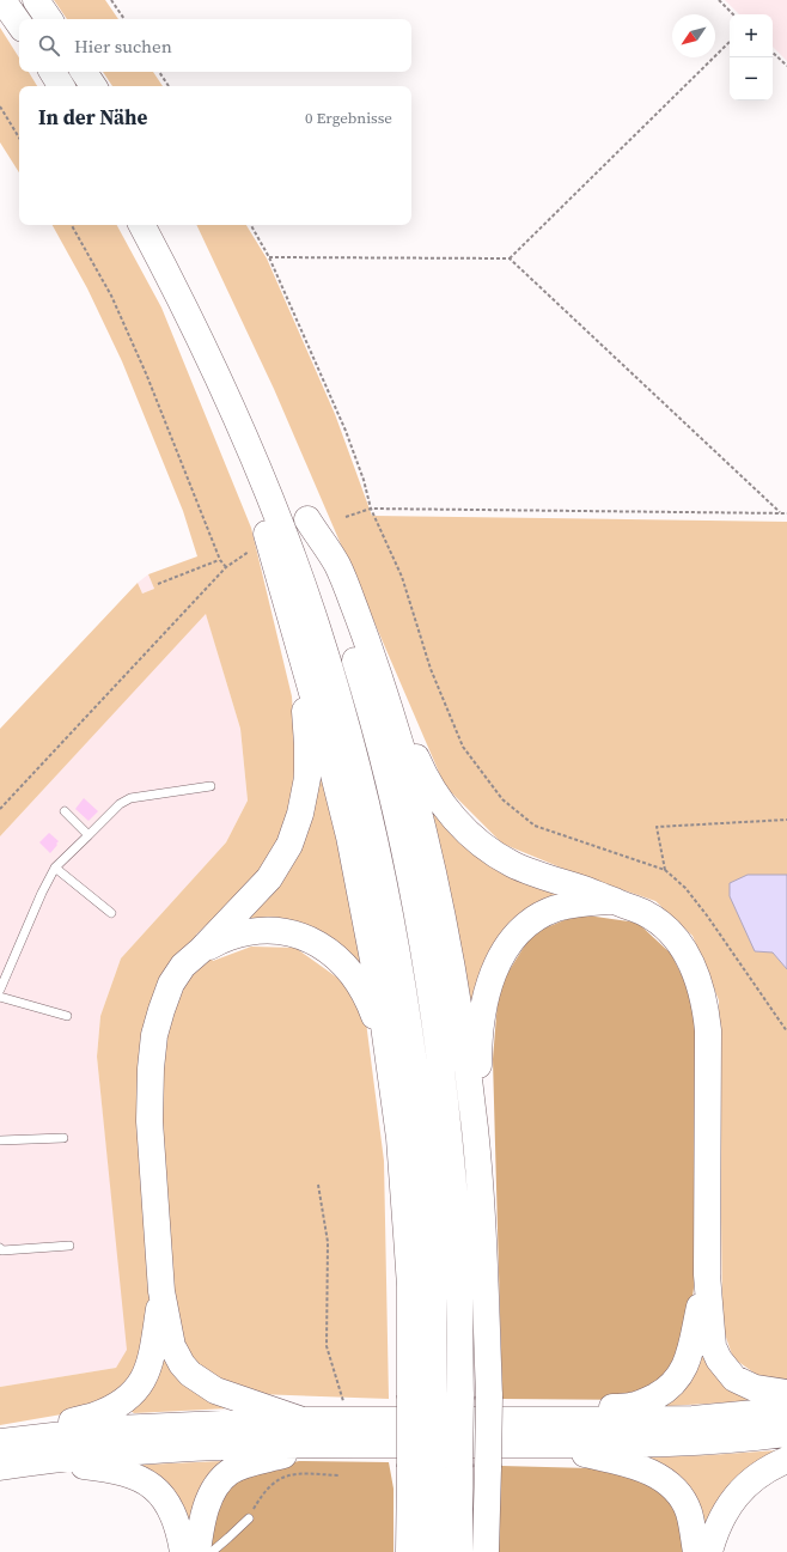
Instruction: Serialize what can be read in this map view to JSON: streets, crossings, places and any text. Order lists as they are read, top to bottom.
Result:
{
  "north": "bottom left",
  "page": {
    "map_buttons": ["+", "−"],
    "search": "Hier suchen",
    "heading": ["In der Nähe", "0 Ergebnisse"]
  }
}
